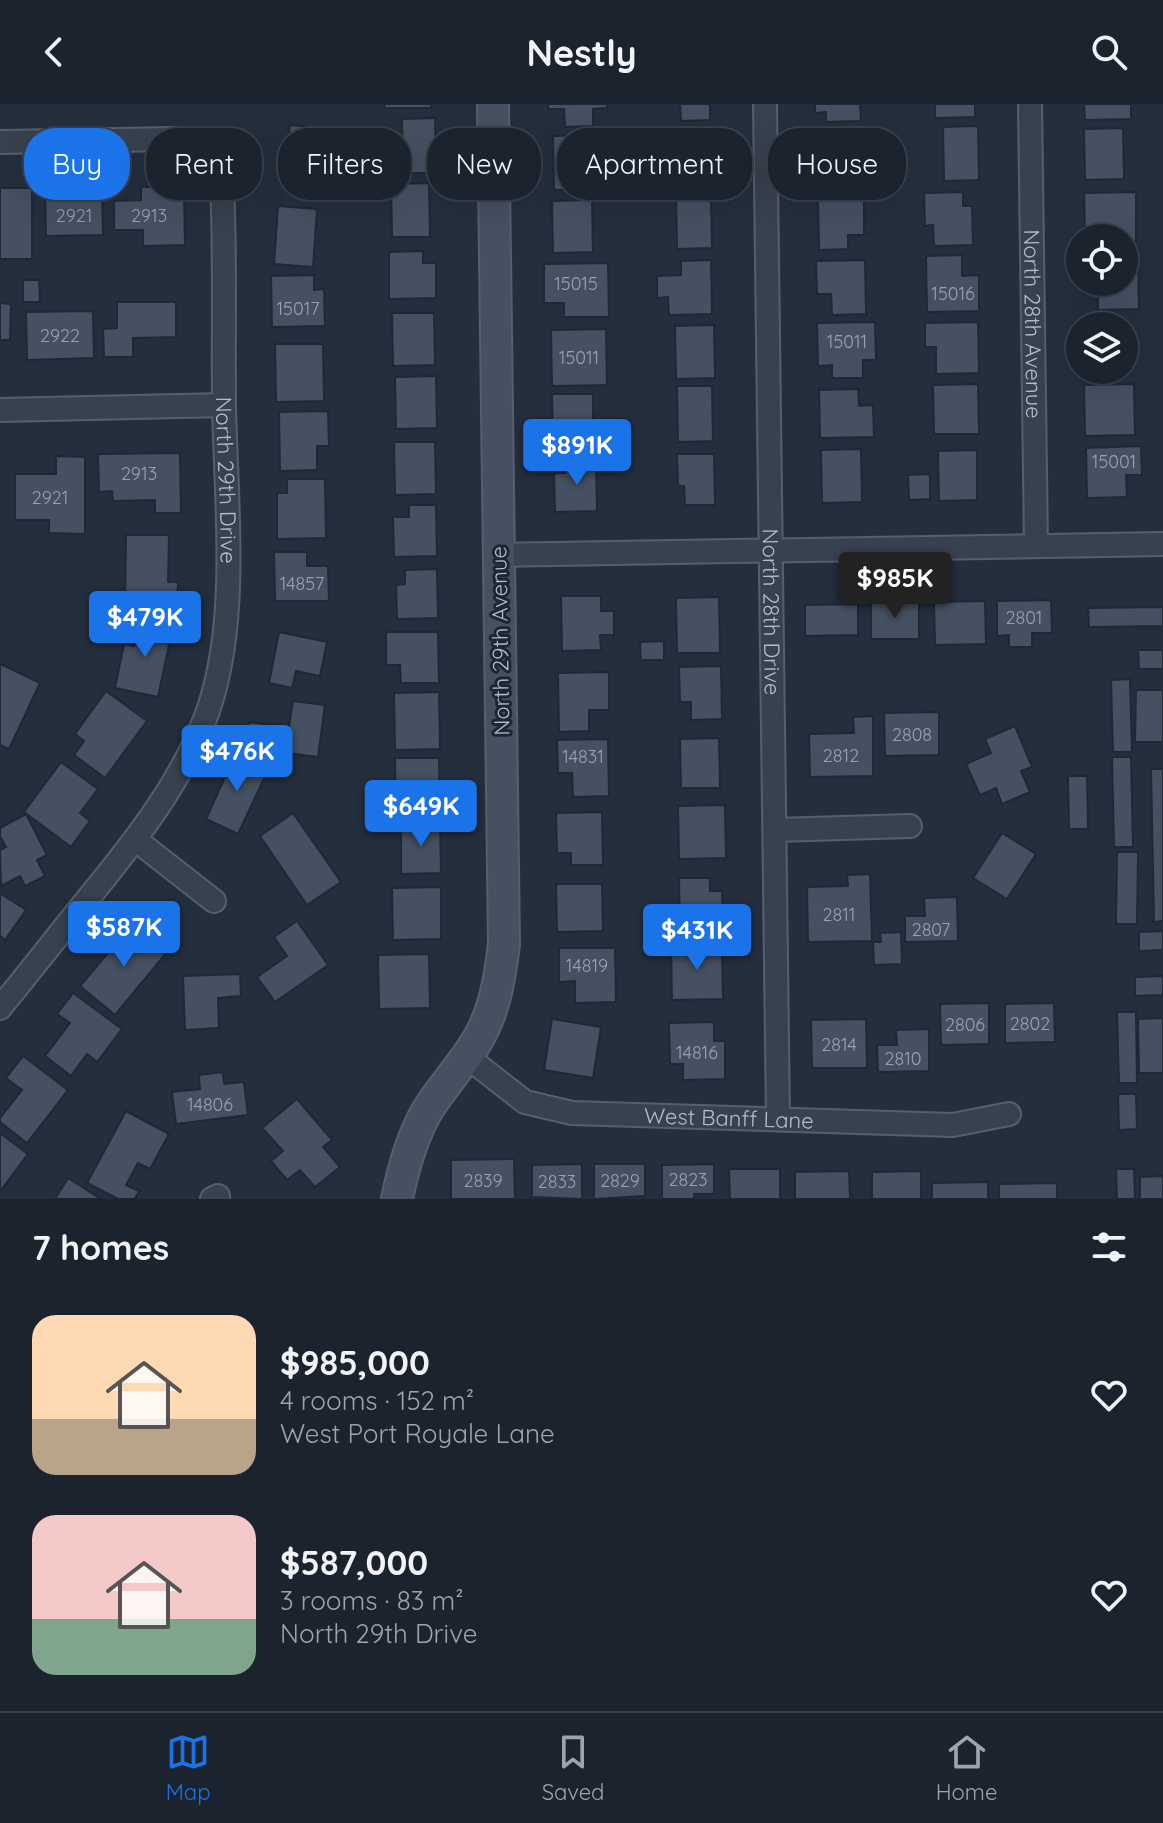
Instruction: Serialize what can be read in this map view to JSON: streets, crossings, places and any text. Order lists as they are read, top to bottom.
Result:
{
  "streets": {
    "street": [
      "North 28th Avenue",
      "North 29th Drive",
      "North 28th Drive",
      "North 29th Avenue",
      "West Banff Lane"
    ]
  },
  "crossings": [
    ["North 28th Drive", "West Banff Lane"],
    ["North 29th Avenue", "West Banff Lane"]
  ],
  "house_numbers": [
    "2921",
    "2913",
    "15015",
    "15016",
    "15017",
    "2922",
    "15011",
    "15011",
    "15001",
    "2913",
    "2921",
    "14857",
    "2801",
    "2808",
    "2812",
    "14831",
    "2811",
    "2807",
    "14819",
    "2802",
    "2806",
    "2814",
    "14816",
    "2810",
    "14806",
    "2823",
    "2839",
    "2829",
    "2833"
  ],
  "page": {
    "header": "Nestly",
    "chip": [
      "Buy",
      "Rent",
      "Filters",
      "New",
      "Apartment",
      "House"
    ],
    "price": [
      "$891K",
      "$985K",
      "$479K",
      "$476K",
      "$649K",
      "$587K",
      "$431K"
    ],
    "heading": "7 homes",
    "list": [
      {
        "name": "$985,000",
        "note": "4 rooms · 152 m² · West Port Royale Lane"
      },
      {
        "name": "$587,000",
        "note": "3 rooms · 83 m² · North 29th Drive"
      }
    ],
    "tabs": ["Map", "Saved", "Home"]
  }
}
